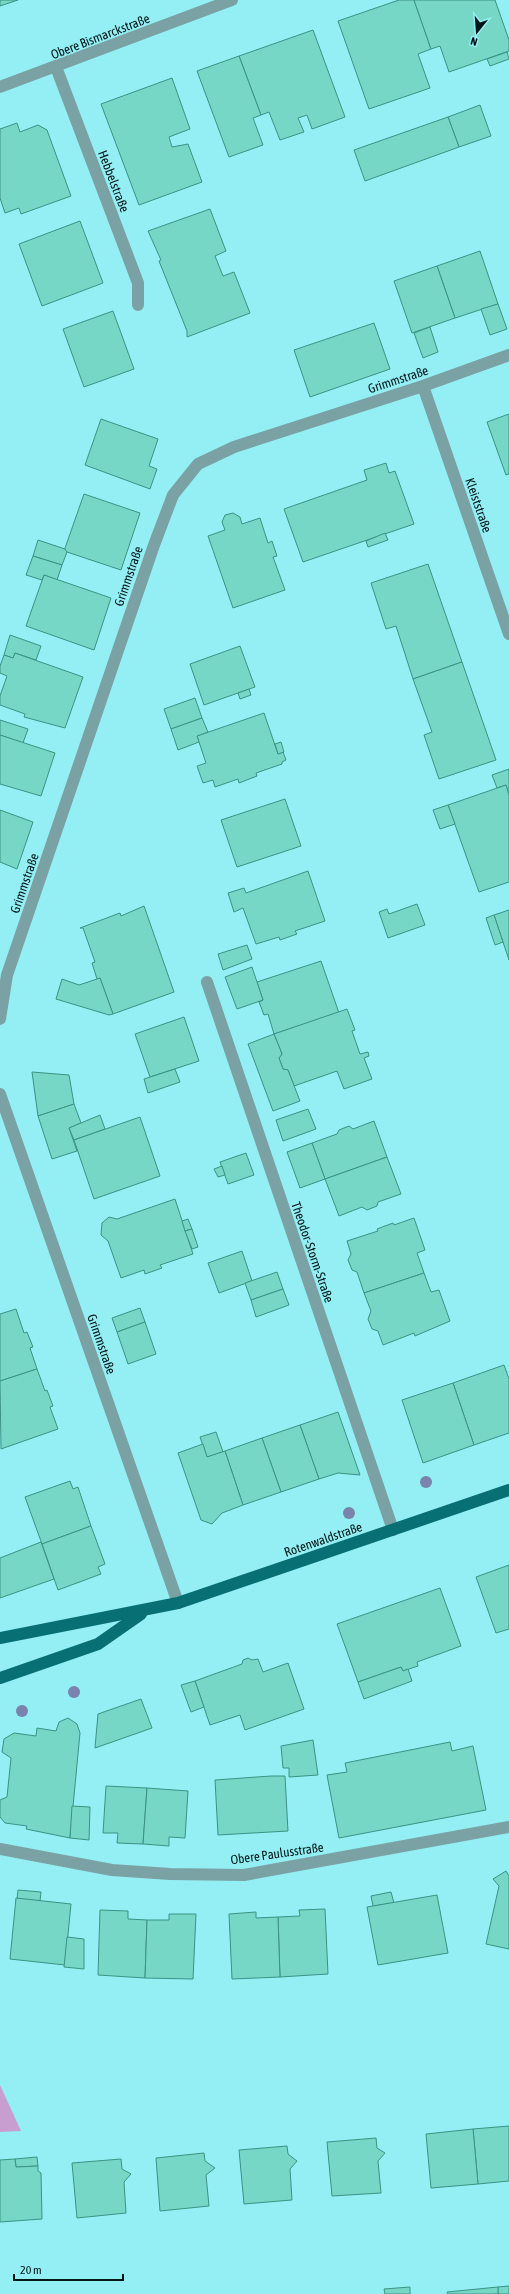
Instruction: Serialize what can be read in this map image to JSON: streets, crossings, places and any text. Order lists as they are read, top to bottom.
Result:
{
  "streets": {
    "main road": ["Rotenwaldstraße"],
    "street": [
      "Obere Bismarckstraße",
      "Hebbelstraße",
      "Grimmstraße",
      "Kleiststraße",
      "Theodor-Storm-Straße",
      "Obere Paulusstraße"
    ]
  },
  "crossings": [
    ["Obere Bismarckstraße", "Hebbelstraße"],
    ["Grimmstraße", "Kleiststraße"],
    ["Grimmstraße", "Rotenwaldstraße"],
    ["Theodor-Storm-Straße", "Rotenwaldstraße"]
  ],
  "scale_bar": "20 m",
  "north": "bottom"
}
